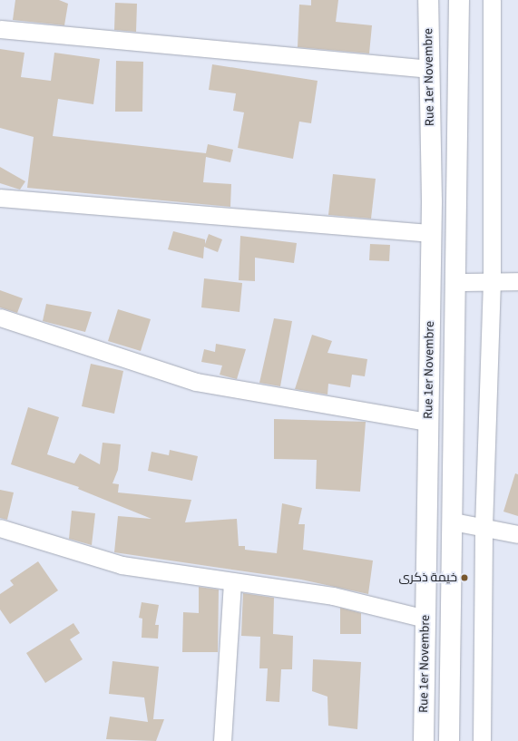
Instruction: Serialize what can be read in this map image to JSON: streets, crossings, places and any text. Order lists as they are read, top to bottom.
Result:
{
  "streets": {
    "main road": ["Rue 1er Novembre"]
  },
  "places": ["خيمة ذكرى"]
}
